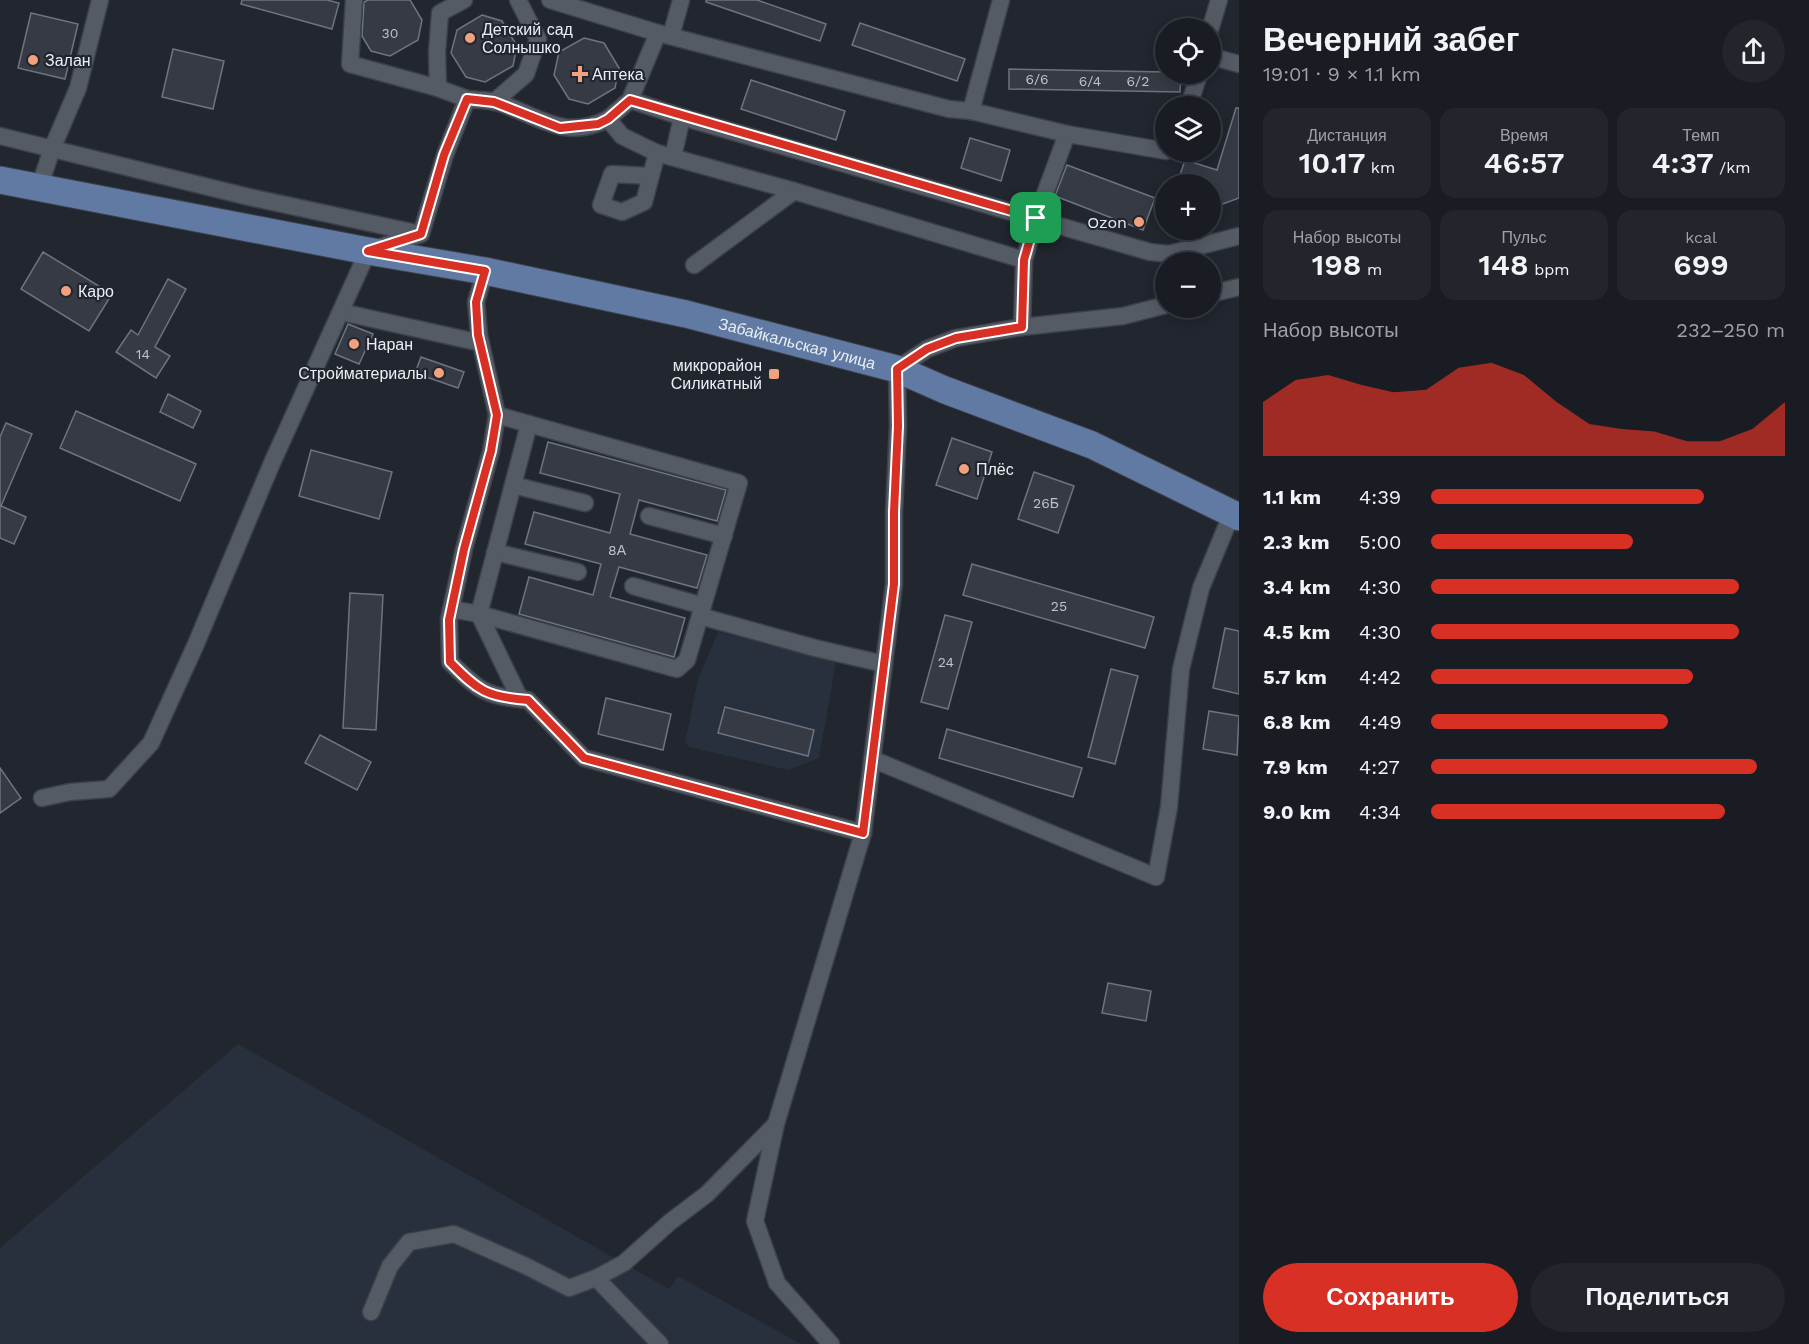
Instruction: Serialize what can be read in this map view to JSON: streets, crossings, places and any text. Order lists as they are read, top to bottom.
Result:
{
  "streets": {
    "main road": ["Забайкальская улица"]
  },
  "places": {
    "other": [
      "Детский сад Солнышко",
      "Залан",
      "Ozon",
      "Каро",
      "Наран",
      "Стройматериалы",
      "Плёс"
    ],
    "health": ["Аптека"],
    "transit": ["микрорайон Силикатный"]
  },
  "house_numbers": [
    "30",
    "6/6",
    "6/4",
    "6/2",
    "14",
    "26Б",
    "8А",
    "25",
    "24"
  ],
  "page": {
    "heading": ["Вечерний забег", "19:01 · 9 × 1.1 km"],
    "map_buttons": ["+", "−"],
    "stats": [
      ["Дистанция", "10.17 km"],
      ["Время", "46:57"],
      ["Темп", "4:37 /km"],
      ["Набор высоты", "198 m"],
      ["Пульс", "148 bpm"],
      ["kcal", "699"]
    ],
    "chart": ["Набор высоты", "232–250 m"],
    "list": [
      {
        "name": "1.1 km",
        "note": "4:39"
      },
      {
        "name": "2.3 km",
        "note": "5:00"
      },
      {
        "name": "3.4 km",
        "note": "4:30"
      },
      {
        "name": "4.5 km",
        "note": "4:30"
      },
      {
        "name": "5.7 km",
        "note": "4:42"
      },
      {
        "name": "6.8 km",
        "note": "4:49"
      },
      {
        "name": "7.9 km",
        "note": "4:27"
      },
      {
        "name": "9.0 km",
        "note": "4:34"
      }
    ],
    "buttons": ["Сохранить", "Поделиться"]
  }
}
